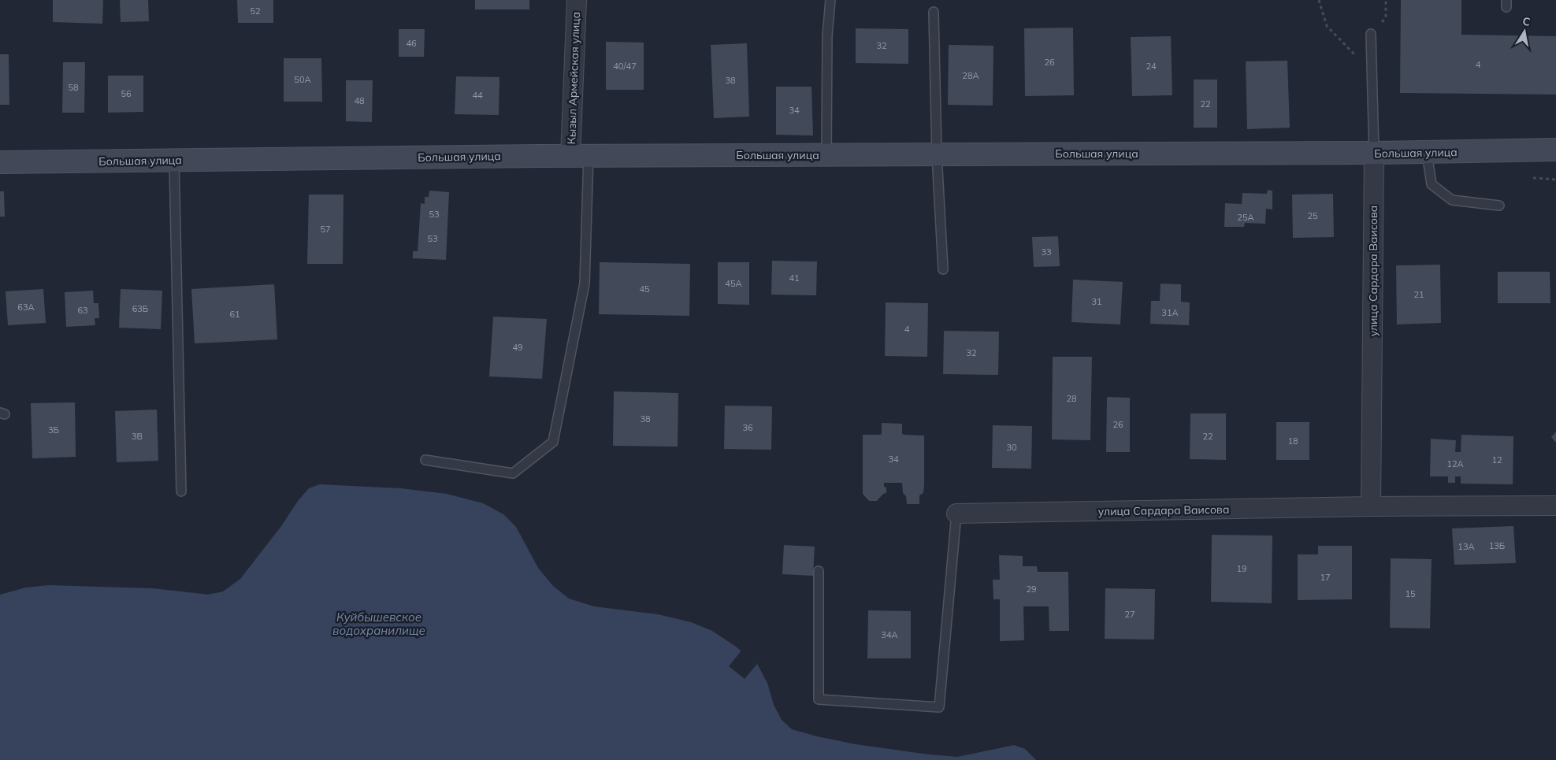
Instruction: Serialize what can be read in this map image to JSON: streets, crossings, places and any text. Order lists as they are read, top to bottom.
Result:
{
  "streets": {
    "street": ["Кызыл Армейская улица", "Большая улица", "улица Сардара Ваисова"]
  },
  "crossings": [
    ["Кызыл Армейская улица", "Большая улица"],
    ["Большая улица", "улица Сардара Ваисова"]
  ],
  "water": ["Куйбышевское водохранилище"],
  "house_numbers": [
    "52",
    "46",
    "32",
    "26",
    "4",
    "40/47",
    "24",
    "28А",
    "50А",
    "38",
    "58",
    "56",
    "44",
    "48",
    "22",
    "34",
    "53",
    "25",
    "25А",
    "57",
    "53",
    "33",
    "41",
    "45А",
    "45",
    "21",
    "31",
    "63А",
    "63Б",
    "63",
    "31А",
    "61",
    "4",
    "49",
    "32",
    "28",
    "38",
    "26",
    "36",
    "3Б",
    "3В",
    "22",
    "18",
    "30",
    "34",
    "12",
    "12А",
    "13Б",
    "13А",
    "19",
    "17",
    "29",
    "15",
    "27",
    "34А"
  ],
  "north": "top"
}
